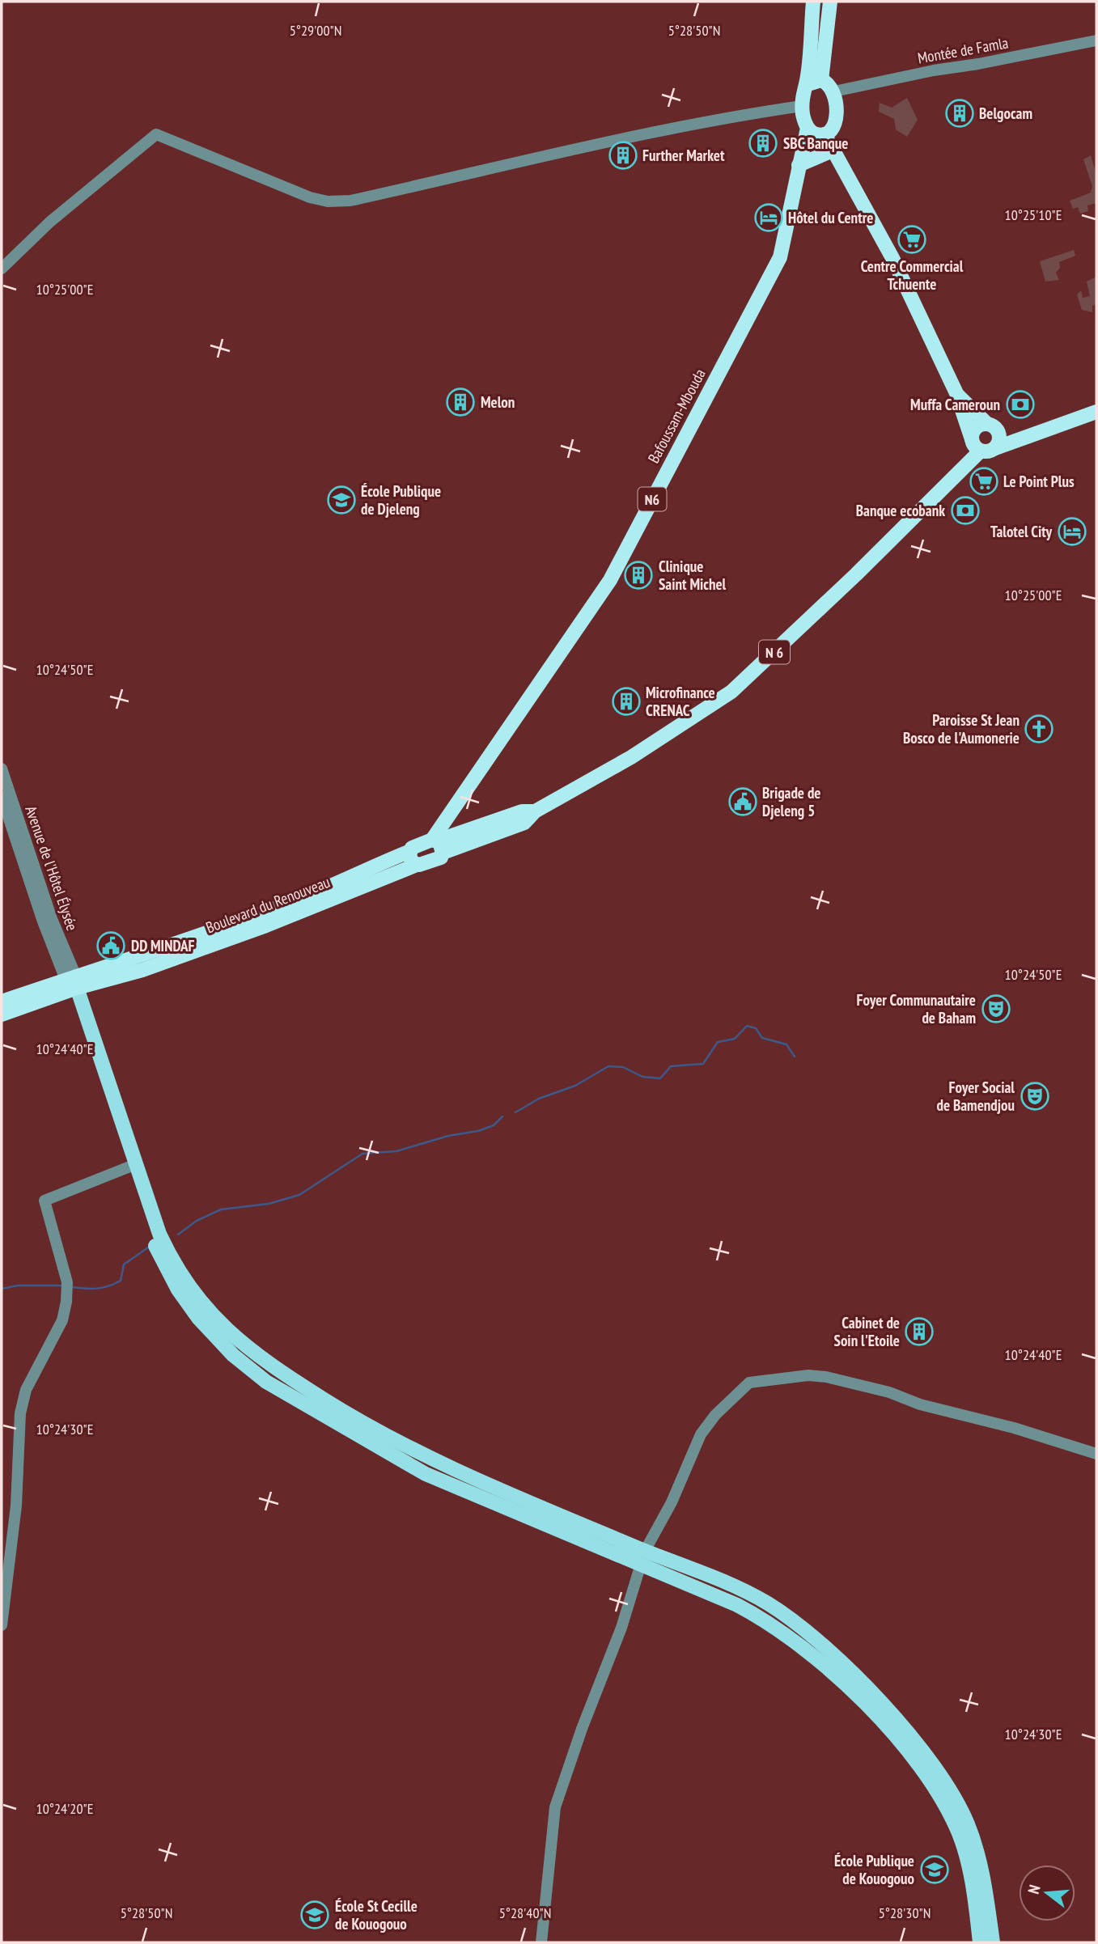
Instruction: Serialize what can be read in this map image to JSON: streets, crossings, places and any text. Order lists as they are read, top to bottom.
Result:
{
  "streets": {
    "highway": [
      "Bafoussam-Mbouda",
      "N6",
      "N 6",
      "Boulevard du Renouveau"
    ],
    "street": ["Montée de Famla", "Avenue de l'Hôtel Élysée"]
  },
  "crossings": [
    ["Montée de Famla", "Bafoussam-Mbouda"],
    ["Bafoussam-Mbouda", "N 6"],
    ["Avenue de l'Hôtel Élysée", "Boulevard du Renouveau"]
  ],
  "places": {
    "building": [
      "Belgocam",
      "SBC Banque",
      "Further Market",
      "Melon",
      "Clinique Saint Michel",
      "Microfinance CRENAC",
      "Cabinet de Soin l'Etoile"
    ],
    "hotel": ["Hôtel du Centre", "Talotel City"],
    "supermarket": ["Centre Commercial Tchuente", "Le Point Plus"],
    "bank": ["Muffa Cameroun", "Banque ecobank"],
    "school or university": ["École Publique de Djeleng", "École Publique de Kouogouo", "École St Cecille de Kouogouo"],
    "church": ["Paroisse St Jean Bosco de l'Aumonerie"],
    "public building": ["Brigade de Djeleng 5", "DD MINDAF"],
    "theatre": ["Foyer Communautaire de Baham", "Foyer Social de Bamendjou"]
  },
  "north": "left",
  "coordinates": [
    "5°29'00\"N",
    "5°28'50\"N",
    "10°25'10\"E",
    "10°25'00\"E",
    "10°24'50\"E",
    "10°24'40\"E",
    "10°24'30\"E",
    "10°24'20\"E",
    "5°28'40\"N",
    "5°28'30\"N"
  ]
}
